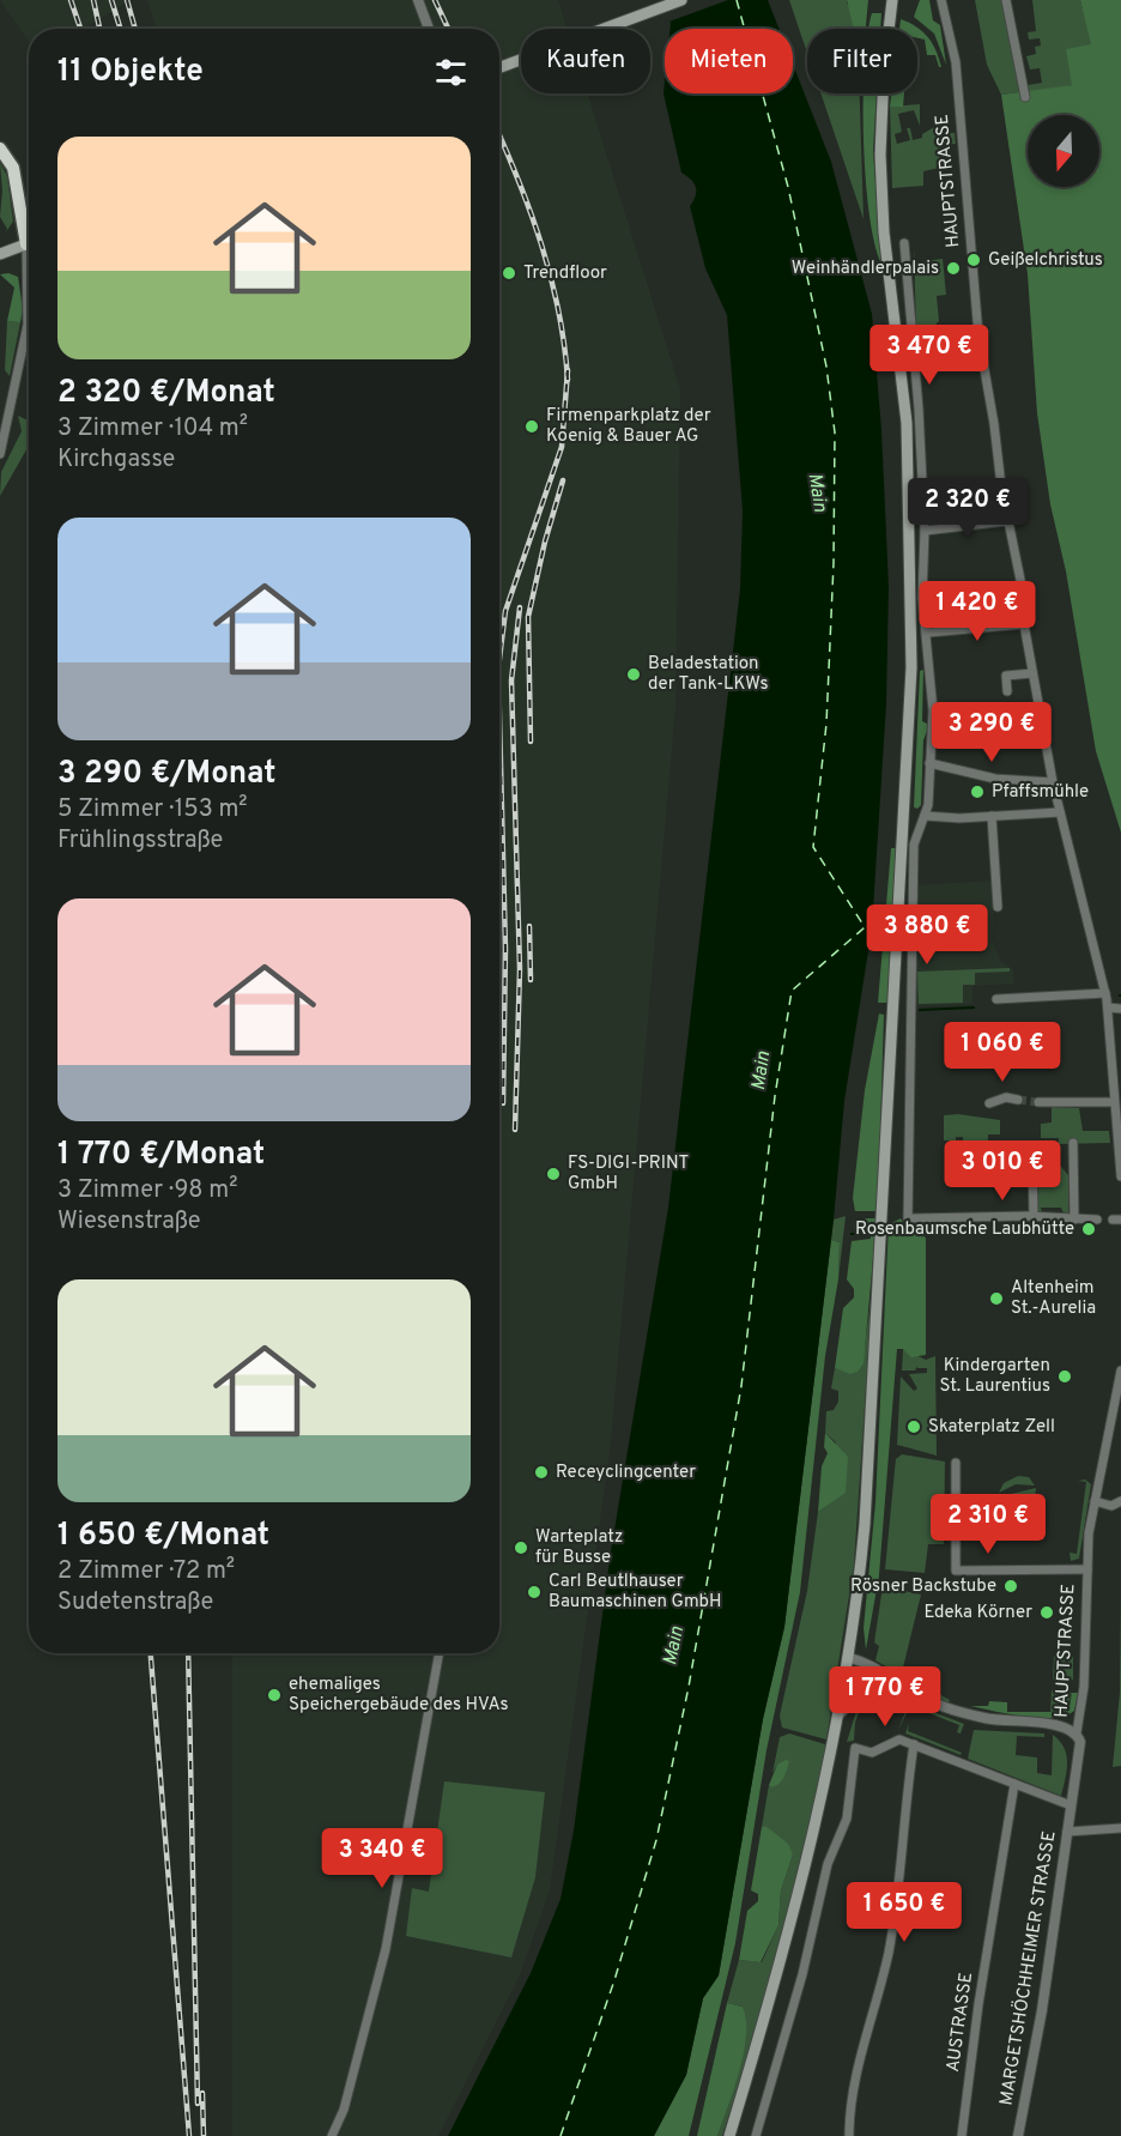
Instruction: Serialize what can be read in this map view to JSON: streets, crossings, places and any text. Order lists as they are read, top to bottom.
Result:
{
  "streets": {
    "street": ["HAUPTSTRASSE", "MARGETSHÖCHHEIMER STRASSE", "AUSTRASSE"]
  },
  "crossings": [
    ["HAUPTSTRASSE", "MARGETSHÖCHHEIMER STRASSE"]
  ],
  "water": ["Main"],
  "places": [
    "Geißelchristus",
    "Weinhändlerpalais",
    "Trendfloor",
    "Firmenparkplatz der Koenig & Bauer AG",
    "Beladestation der Tank-LKWs",
    "Pfaffsmühle",
    "FS-DIGI-PRINT GmbH",
    "Rosenbaumsche Laubhütte",
    "Altenheim St.-Aurelia",
    "Kindergarten St. Laurentius",
    "Skaterplatz Zell",
    "Receyclingcenter",
    "Warteplatz für Busse",
    "Rösner Backstube",
    "Carl Beutlhauser Baumaschinen GmbH",
    "Edeka Körner",
    "ehemaliges Speichergebäude des HVAs"
  ],
  "north": "bottom",
  "page": {
    "chip": ["Kaufen", "Mieten", "Filter"],
    "heading": "11 Objekte",
    "list": [
      {
        "name": "2 320 €/Monat",
        "note": "3 Zimmer · 104 m² · Kirchgasse"
      },
      {
        "name": "3 290 €/Monat",
        "note": "5 Zimmer · 153 m² · Frühlingsstraße"
      },
      {
        "name": "1 770 €/Monat",
        "note": "3 Zimmer · 98 m² · Wiesenstraße"
      },
      {
        "name": "1 650 €/Monat",
        "note": "2 Zimmer · 72 m² · Sudetenstraße"
      }
    ],
    "price": [
      "3 470 €",
      "2 320 €",
      "1 420 €",
      "3 290 €",
      "3 880 €",
      "1 060 €",
      "3 010 €",
      "2 310 €",
      "1 770 €",
      "3 340 €",
      "1 650 €"
    ]
  }
}
